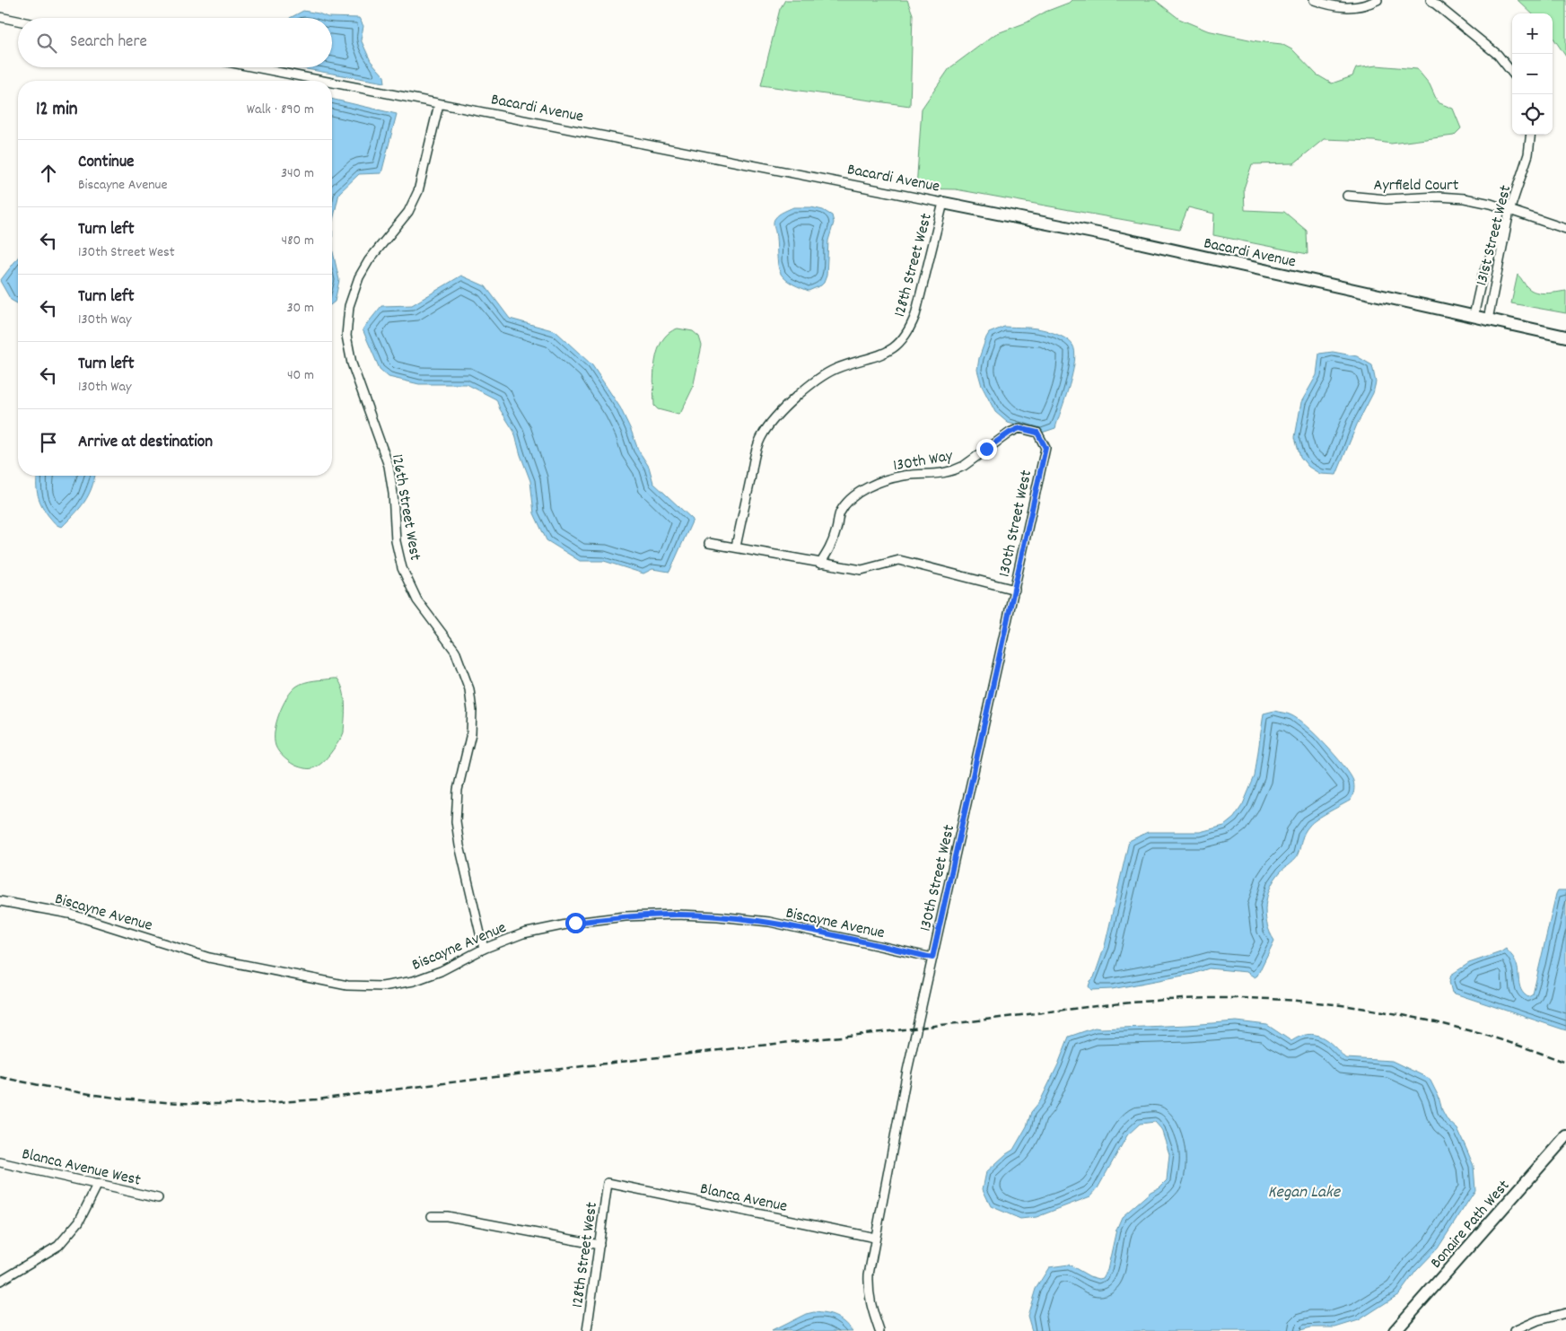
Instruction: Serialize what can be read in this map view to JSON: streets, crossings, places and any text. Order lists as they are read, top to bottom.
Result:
{
  "streets": {
    "street": [
      "Bacardi Avenue",
      "Ayrfield Court",
      "131st Street West",
      "128th Street West",
      "130th Way",
      "126th Street West",
      "130th Street West",
      "Biscayne Avenue",
      "Blanca Avenue West",
      "Blanca Avenue",
      "Bonaire Path West"
    ]
  },
  "crossings": [
    ["Bacardi Avenue", "131st Street West"],
    ["Bacardi Avenue", "128th Street West"],
    ["Bacardi Avenue", "126th Street West"],
    ["Ayrfield Court", "131st Street West"],
    ["128th Street West", "Blanca Avenue"],
    ["130th Way", "130th Street West"],
    ["126th Street West", "Biscayne Avenue"],
    ["130th Street West", "Biscayne Avenue"],
    ["130th Street West", "Blanca Avenue"]
  ],
  "water": ["Kegan Lake"],
  "page": {
    "map_buttons": ["+", "−"],
    "search": "Search here",
    "heading": ["12 min", "Walk · 890 m"],
    "list": [
      ["Continue", "Biscayne Avenue", "340 m"],
      ["Turn left", "130th Street West", "480 m"],
      ["Turn left", "130th Way", "30 m"],
      ["Turn left", "130th Way", "40 m"],
      "Arrive at destination"
    ]
  }
}
